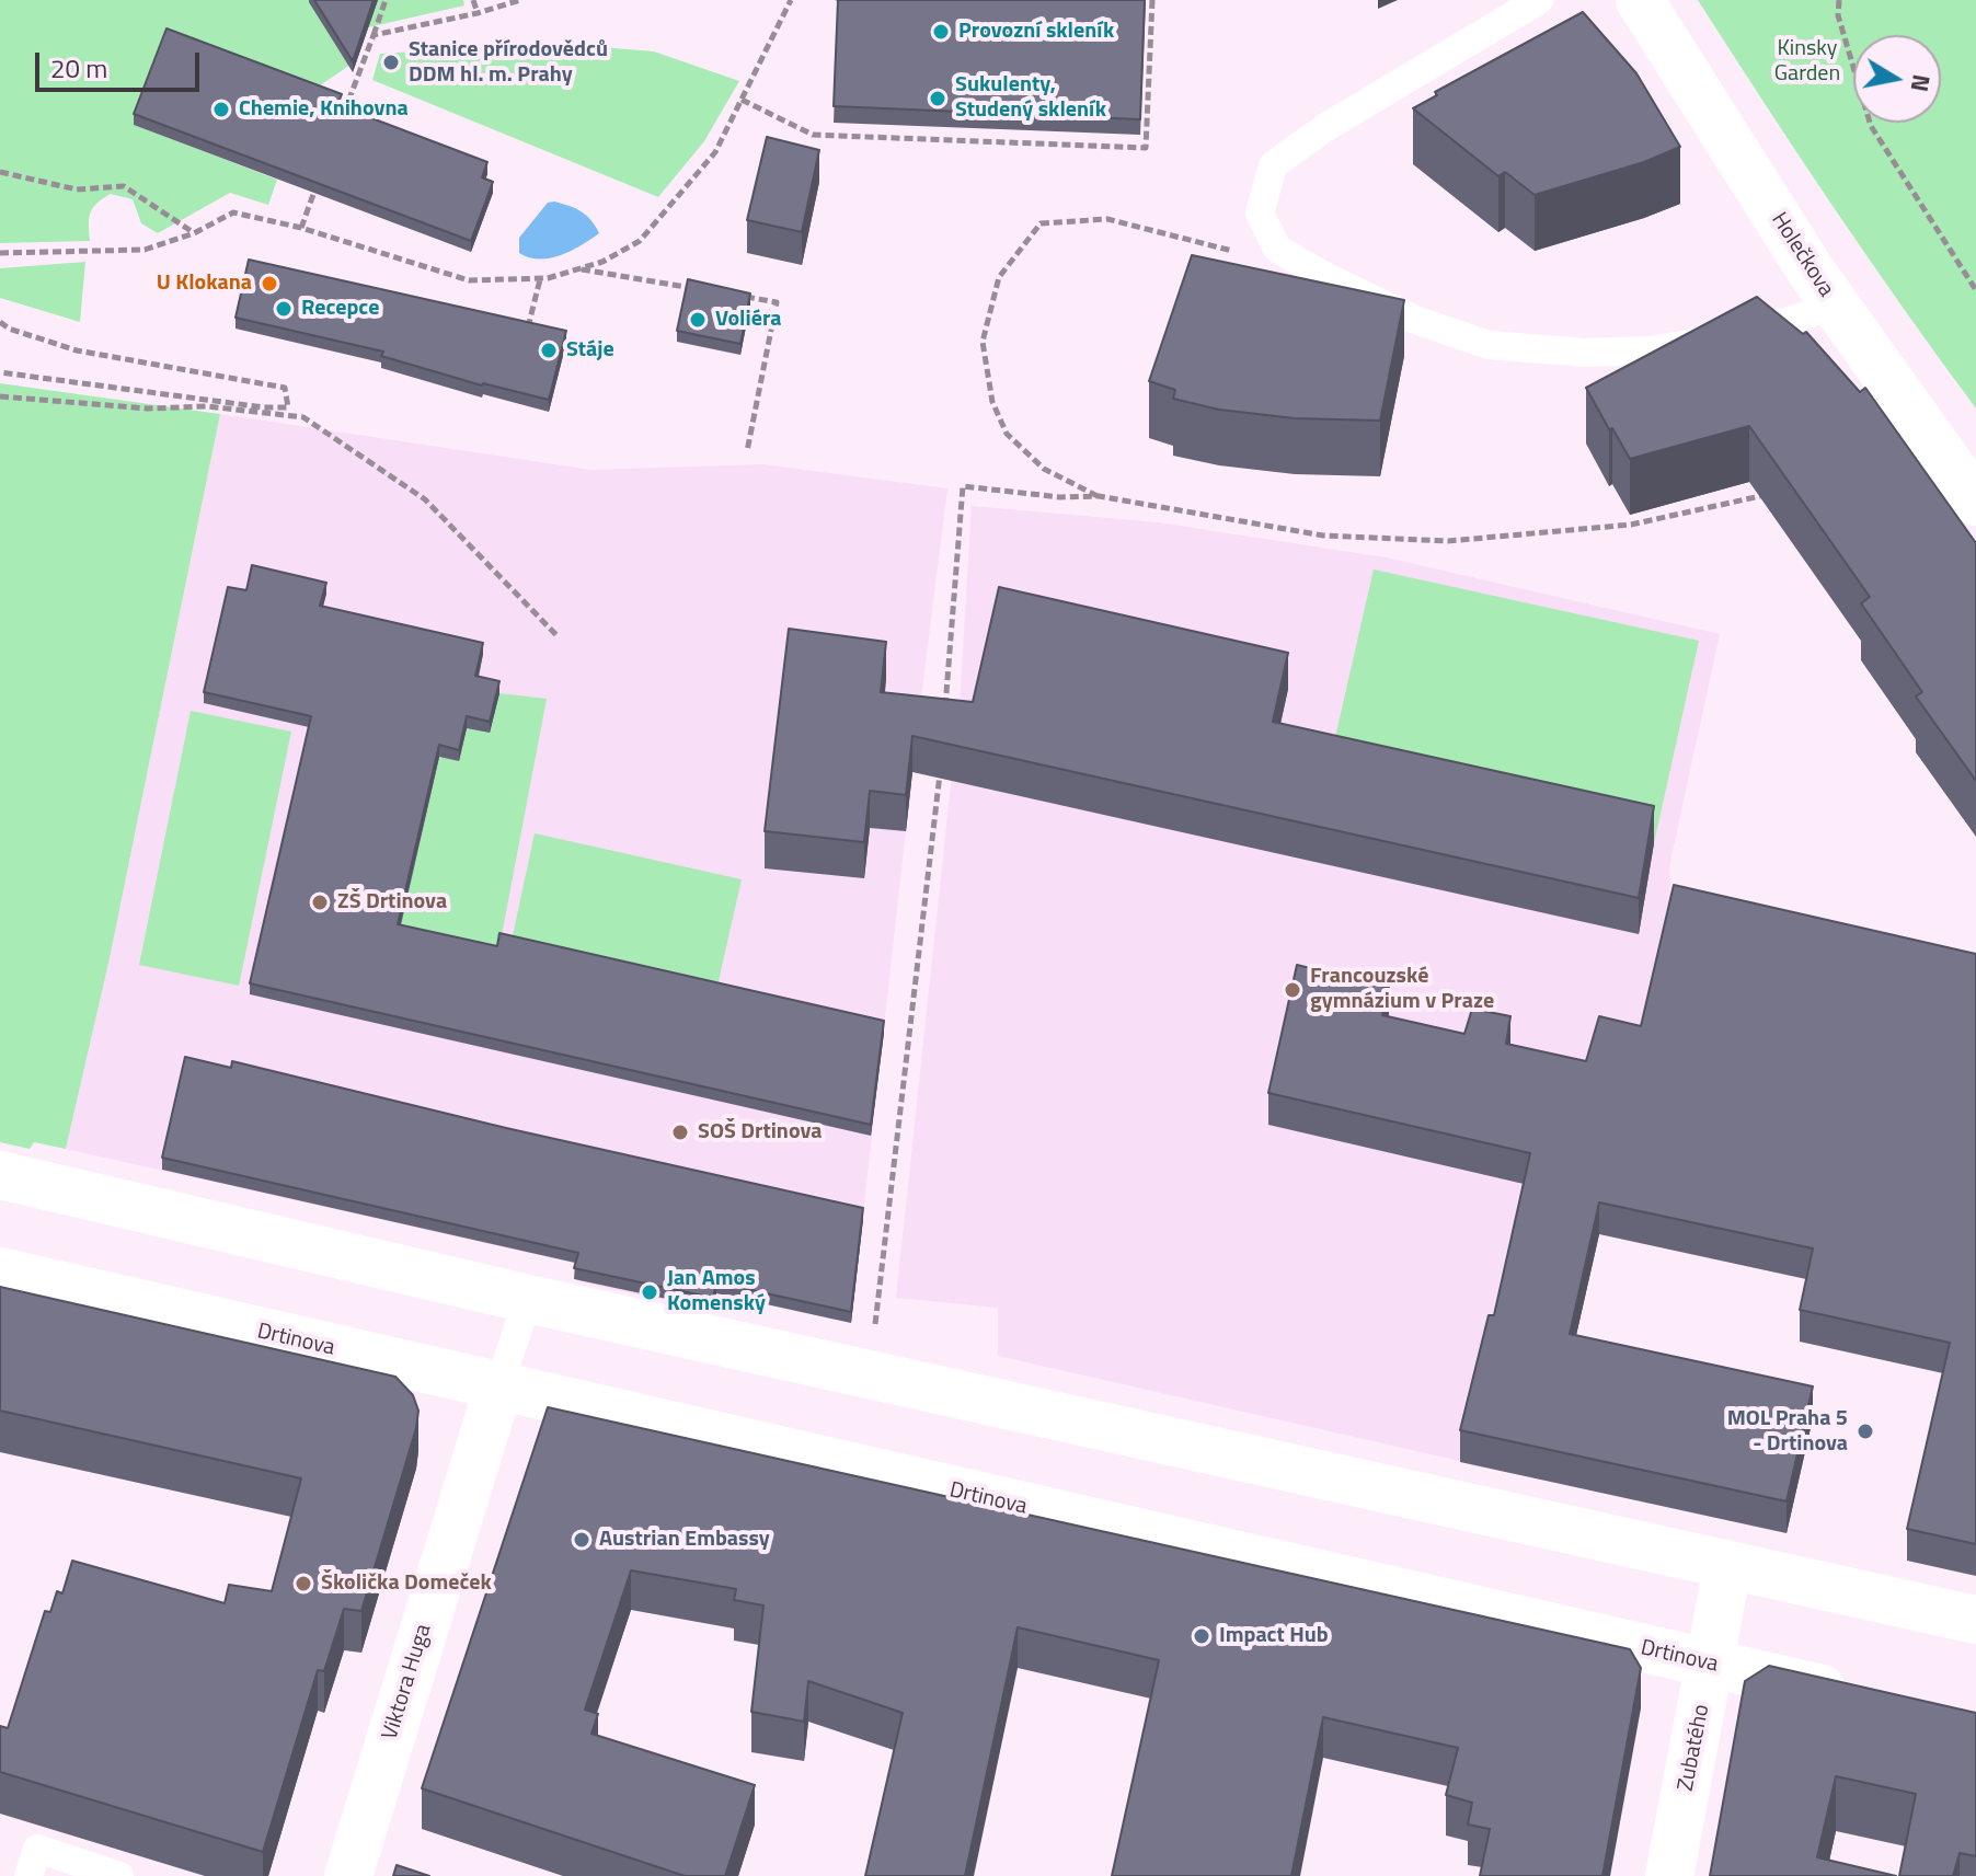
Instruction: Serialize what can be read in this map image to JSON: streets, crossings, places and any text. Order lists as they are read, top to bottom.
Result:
{
  "streets": {
    "street": [
      "Holečkova",
      "Drtinova",
      "Viktora Huga",
      "Zubatého"
    ]
  },
  "crossings": [
    ["Drtinova", "Viktora Huga"],
    ["Drtinova", "Zubatého"]
  ],
  "parks": ["Kinsky Garden"],
  "places": [
    "Provozní skleník",
    "Stanice přírodovědců DDM hl. m. Prahy",
    "Sukulenty, Studený skleník",
    "Chemie, Knihovna",
    "U Klokana",
    "Recepce",
    "Voliéra",
    "Stáje",
    "ZŠ Drtinova",
    "Francouzské gymnázium v Praze",
    "SOŠ Drtinova",
    "Jan Amos Komenský",
    "MOL Praha 5 - Drtinova",
    "Austrian Embassy",
    "Školička Domeček",
    "Impact Hub"
  ],
  "scale_bar": "20 m",
  "north": "right"
}
